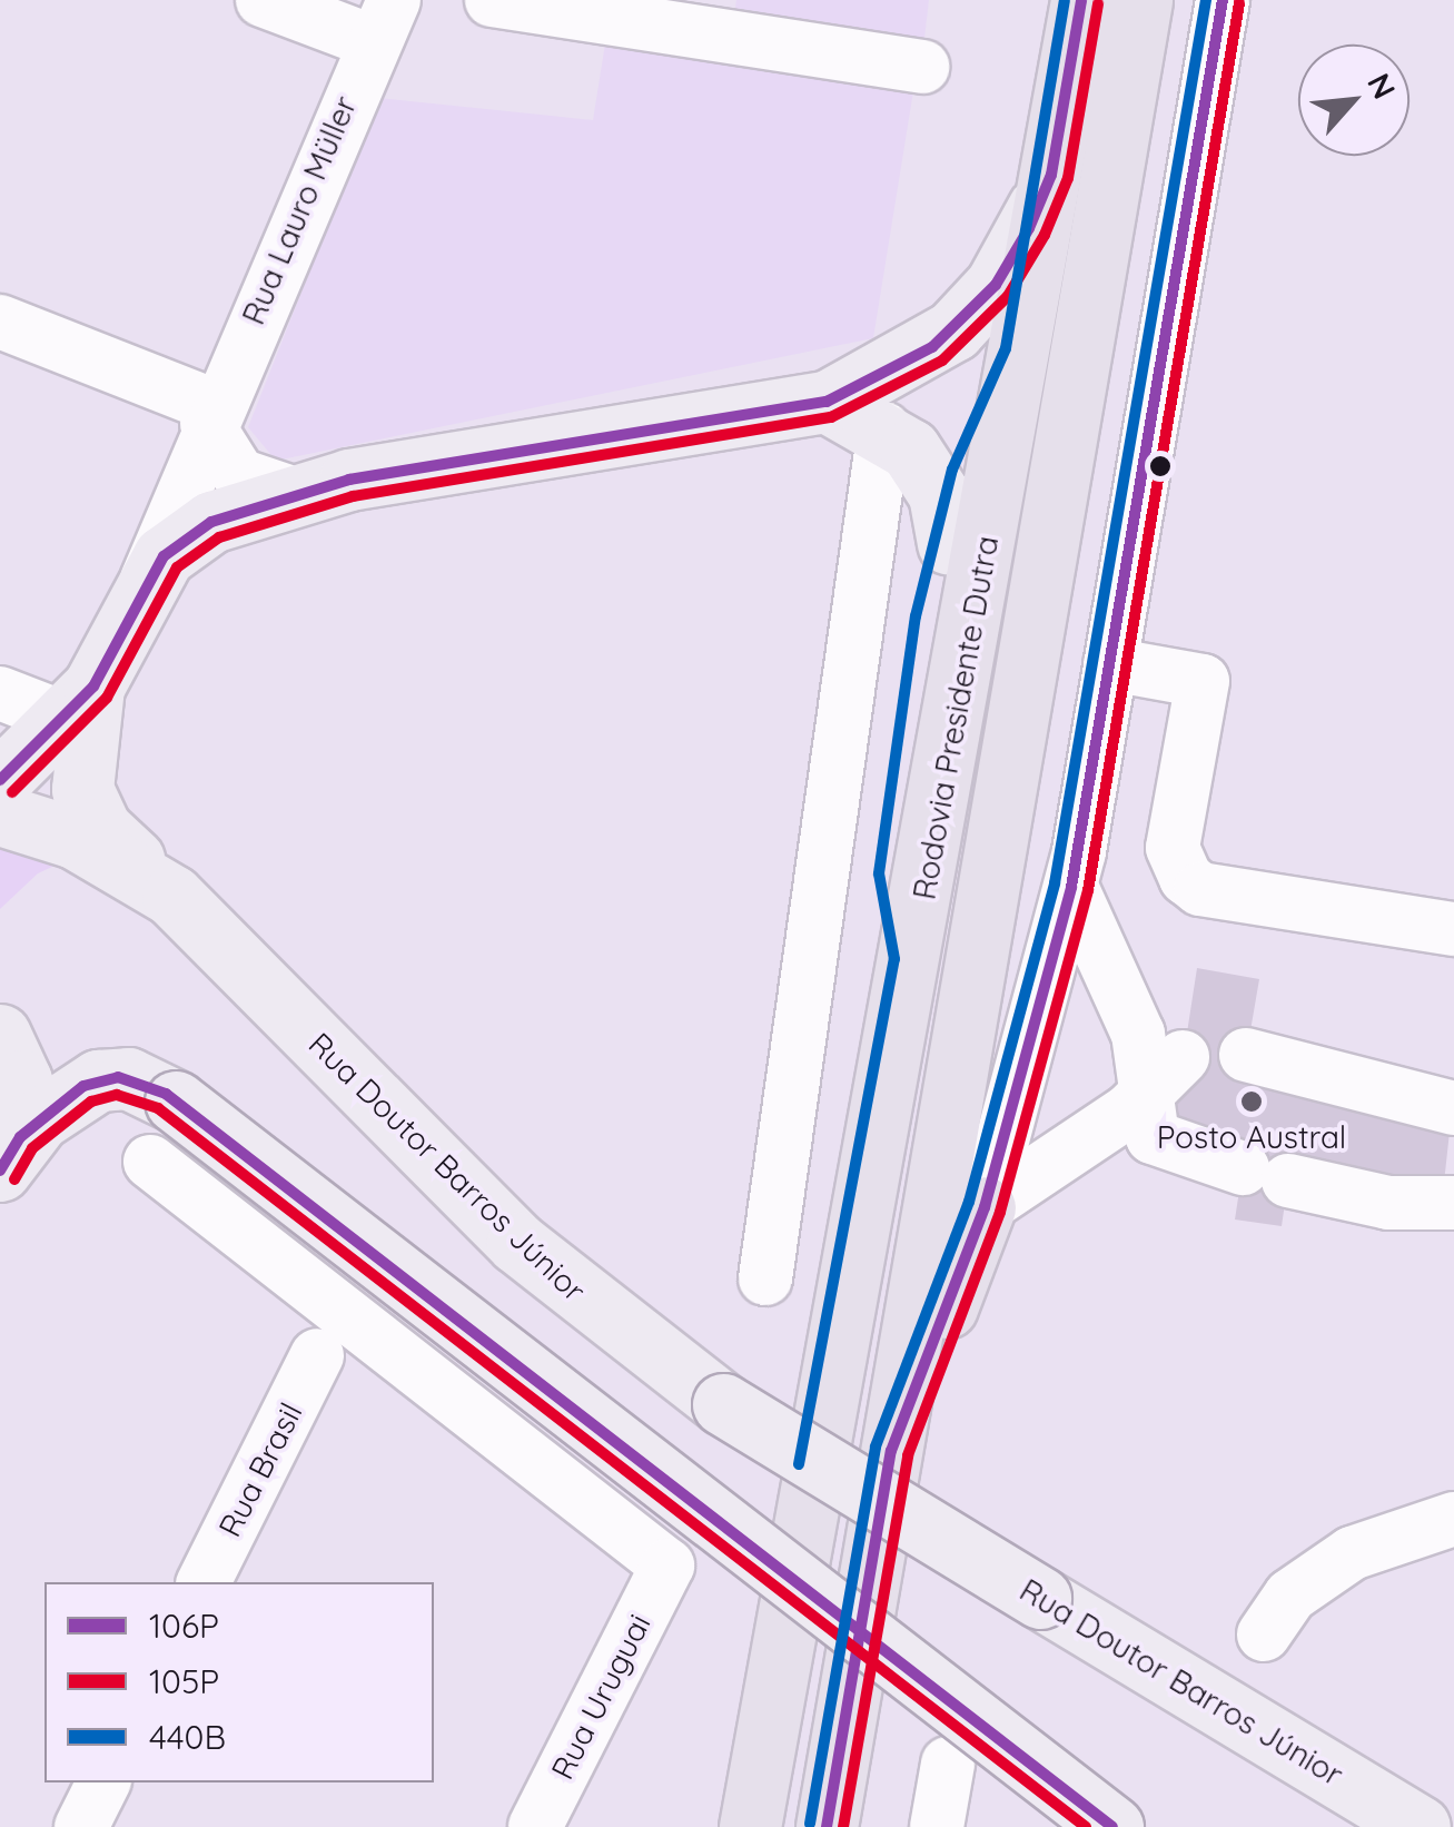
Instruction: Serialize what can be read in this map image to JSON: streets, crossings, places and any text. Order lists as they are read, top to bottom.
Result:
{
  "streets": {
    "highway": ["Rodovia Presidente Dutra"],
    "main road": ["Rua Lauro Müller", "Rua Doutor Barros Júnior"],
    "street": ["Rua Brasil", "Rua Uruguai"]
  },
  "crossings": [
    ["Rua Lauro Müller", "Rodovia Presidente Dutra"],
    ["Rua Lauro Müller", "Rua Doutor Barros Júnior"]
  ],
  "places": ["Posto Austral"],
  "lines": ["transit line 106P", "transit line 440B", "transit line 105P"],
  "legend": ["106P", "105P", "440B"],
  "north": "top right"
}
